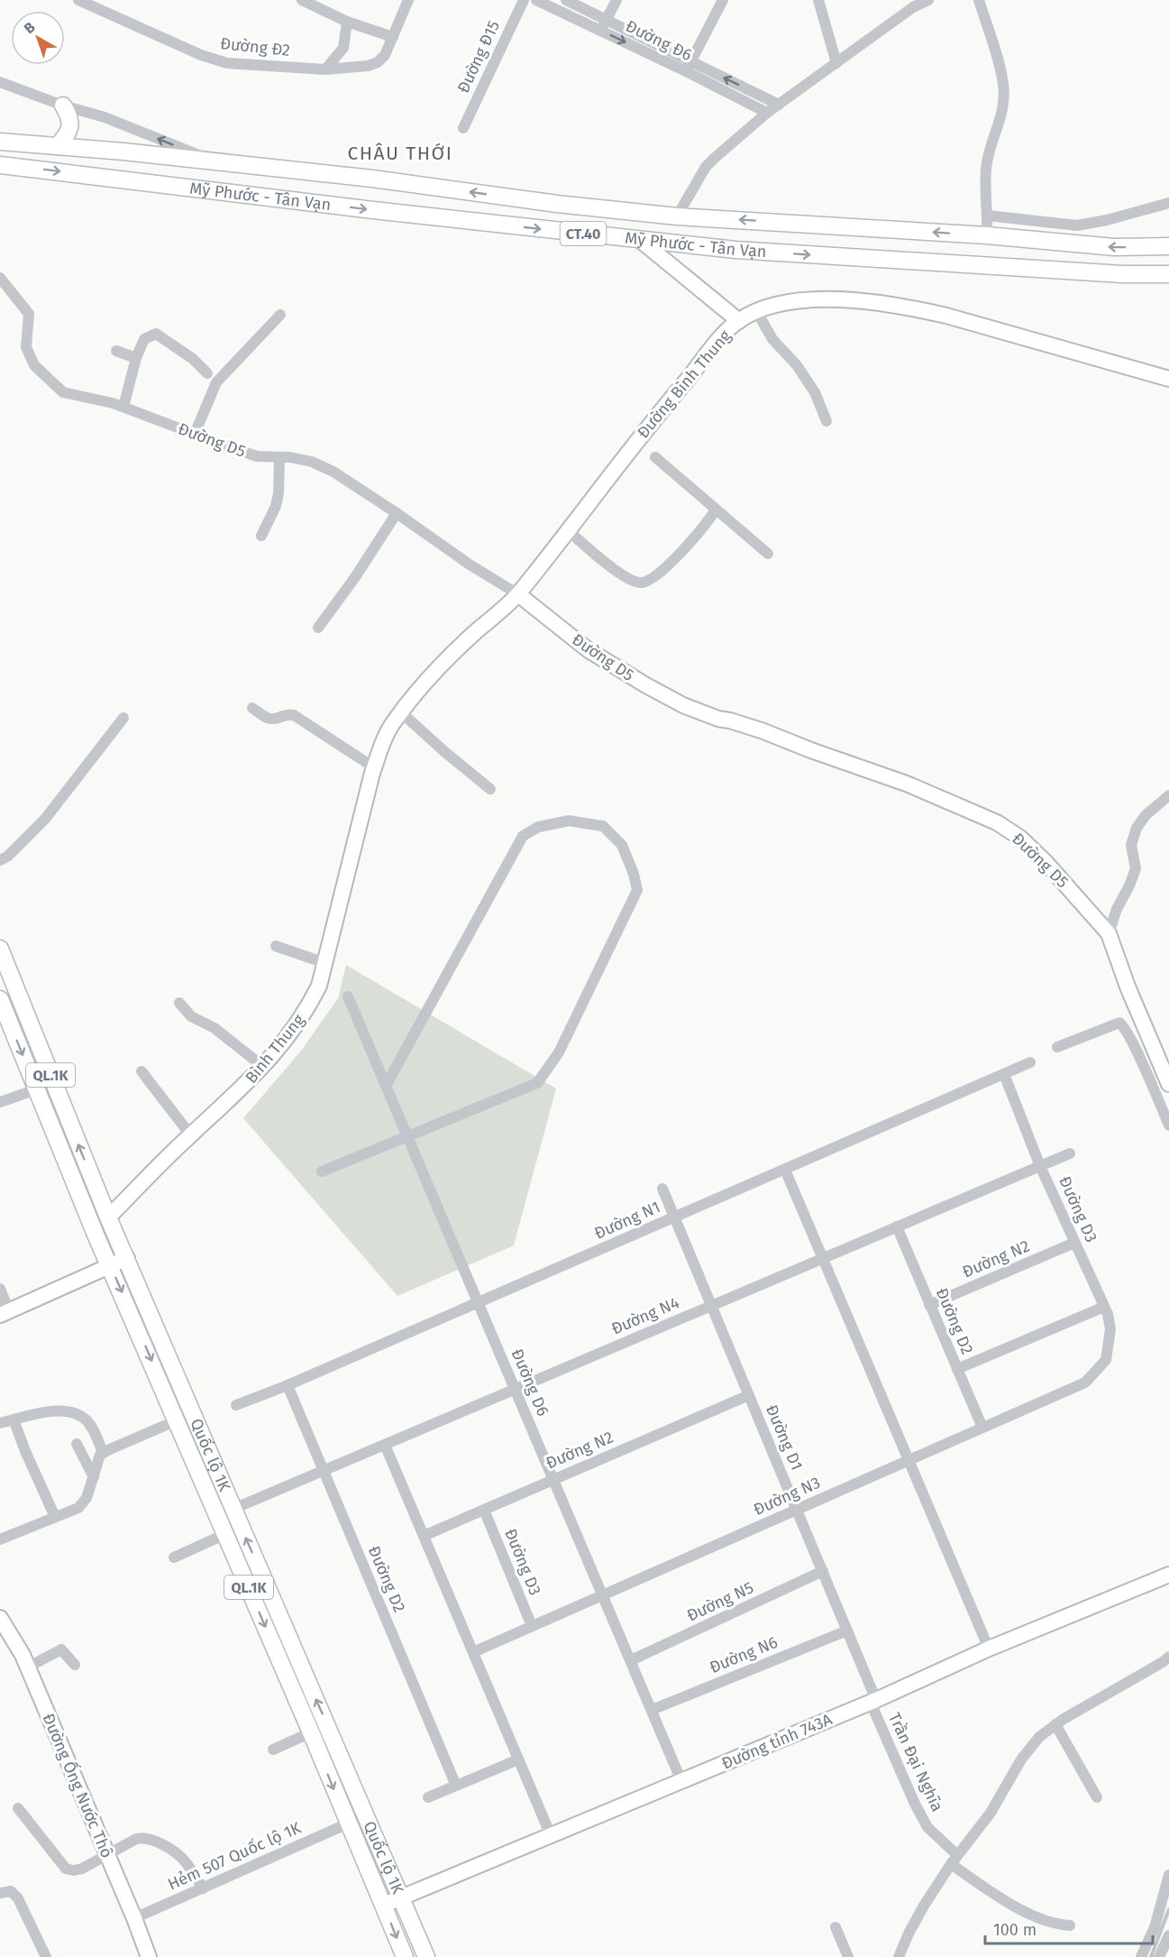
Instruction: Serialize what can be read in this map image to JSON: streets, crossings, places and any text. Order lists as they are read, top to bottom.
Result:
{
  "streets": {
    "main road": [
      "Mỹ Phước - Tân Vạn",
      "CT.40",
      "QL.1K",
      "Quốc lộ 1K"
    ],
    "street": [
      "Đường Đ6",
      "Đường Đ2",
      "Đường Đ15",
      "Đường Bình Thung",
      "Đường D5",
      "Bình Thung",
      "Đường D3",
      "Đường N1",
      "Đường N2",
      "Đường N4",
      "Đường D2",
      "Đường D6",
      "Đường D1",
      "Đường N3",
      "Đường N5",
      "Đường N6",
      "Đường tỉnh 743A",
      "Trần Đại Nghĩa",
      "Đường Ống Nước Thô",
      "Hẻm 507 Quốc lộ 1K"
    ]
  },
  "crossings": [
    ["Đường Bình Thung", "Đường D5"],
    ["Đường Bình Thung", "Bình Thung"],
    ["Bình Thung", "Quốc lộ 1K"],
    ["Đường D3", "Đường N1"],
    ["Đường D3", "Đường N2"],
    ["Đường D3", "Đường N4"],
    ["Đường D3", "Đường N3"],
    ["Đường N1", "Đường D2"],
    ["Đường N1", "Đường D6"],
    ["Đường N1", "Đường D1"],
    ["Đường N2", "Đường D2"],
    ["Đường N2", "Đường D6"],
    ["Đường N2", "Đường D1"],
    ["Đường N4", "Đường D2"],
    ["Đường N4", "Đường D6"],
    ["Đường N4", "Đường D1"],
    ["Đường N4", "Quốc lộ 1K"],
    ["Đường D2", "Đường N3"],
    ["Đường D6", "Đường N3"],
    ["Đường D6", "Đường N5"],
    ["Đường D6", "Đường N6"],
    ["Đường D6", "Đường tỉnh 743A"],
    ["Đường D1", "Đường N3"],
    ["Đường D1", "Đường N5"],
    ["Đường D1", "Đường N6"],
    ["Đường D1", "Đường tỉnh 743A"],
    ["Đường D1", "Trần Đại Nghĩa"],
    ["Quốc lộ 1K", "Đường tỉnh 743A"],
    ["Quốc lộ 1K", "Hẻm 507 Quốc lộ 1K"],
    ["Đường tỉnh 743A", "Trần Đại Nghĩa"],
    ["Đường Ống Nước Thô", "Hẻm 507 Quốc lộ 1K"]
  ],
  "districts": ["CHÂU THỚI"],
  "scale_bar": "100 m",
  "north": "top left"
}
